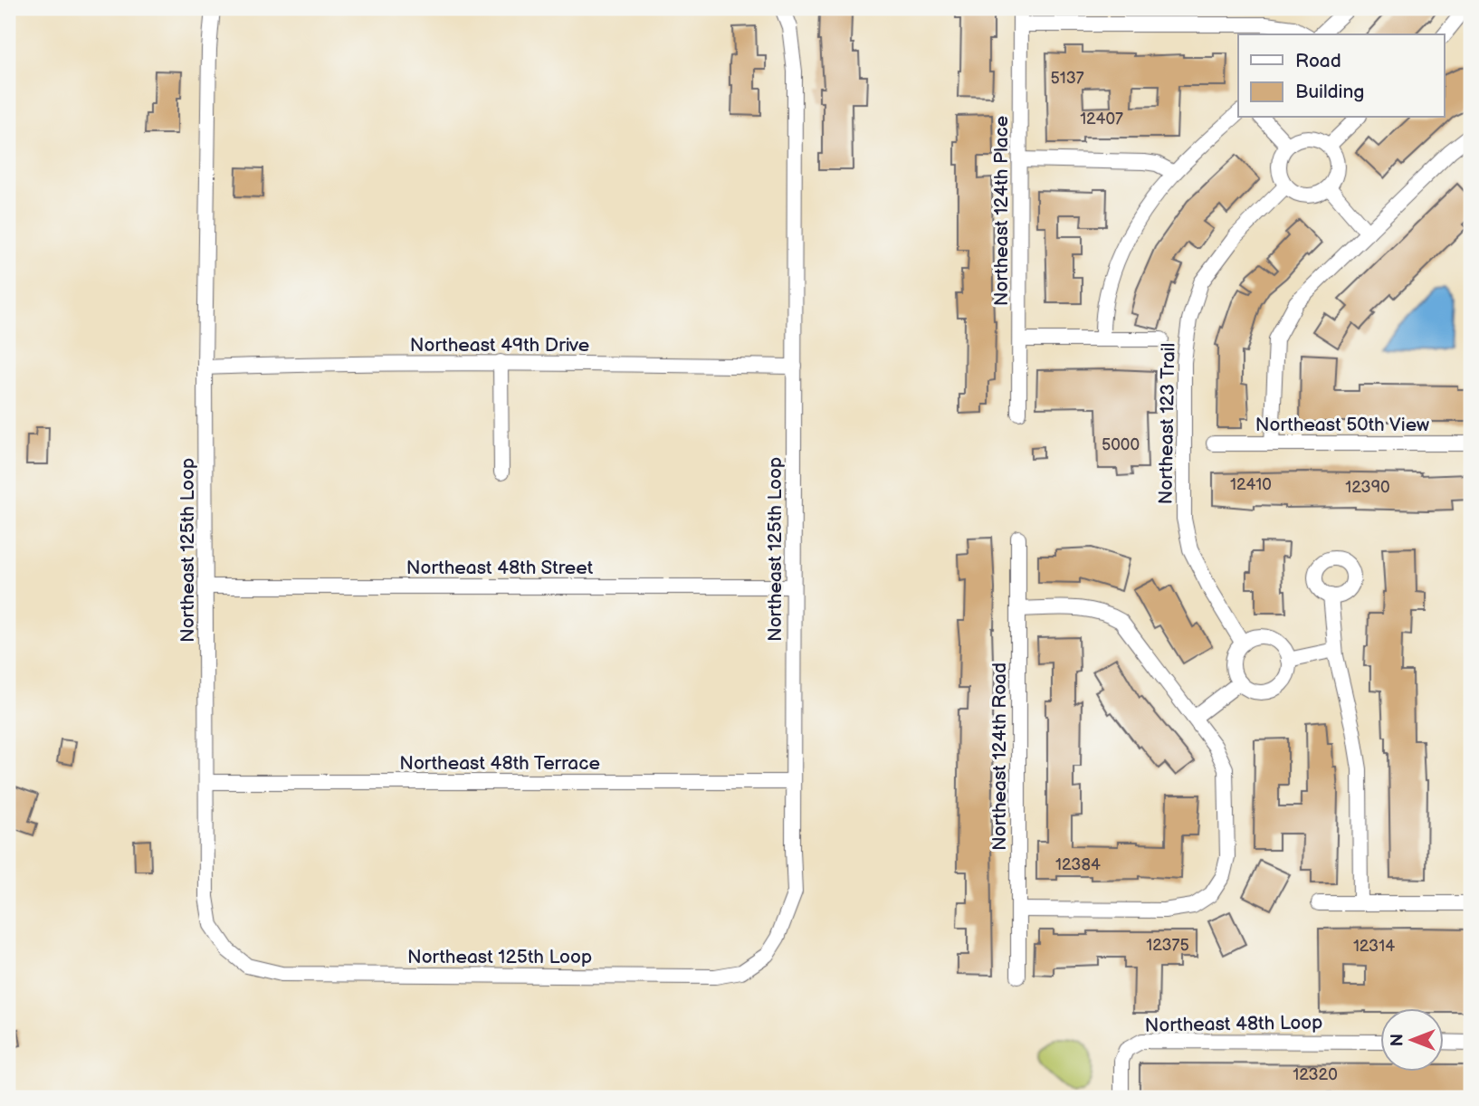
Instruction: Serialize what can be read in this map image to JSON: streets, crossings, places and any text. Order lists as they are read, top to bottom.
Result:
{
  "streets": {
    "street": [
      "Northeast 124th Place",
      "Northeast 49th Drive",
      "Northeast 123 Trail",
      "Northeast 50th View",
      "Northeast 125th Loop",
      "Northeast 48th Street",
      "Northeast 124th Road",
      "Northeast 48th Terrace",
      "Northeast 48th Loop"
    ]
  },
  "crossings": [
    ["Northeast 49th Drive", "Northeast 125th Loop"],
    ["Northeast 125th Loop", "Northeast 48th Street"],
    ["Northeast 125th Loop", "Northeast 48th Terrace"]
  ],
  "house_numbers": [
    "5137",
    "12407",
    "5000",
    "12410",
    "12390",
    "12384",
    "12375",
    "12314",
    "12320"
  ],
  "legend": ["Road", "Building"],
  "north": "left"
}
